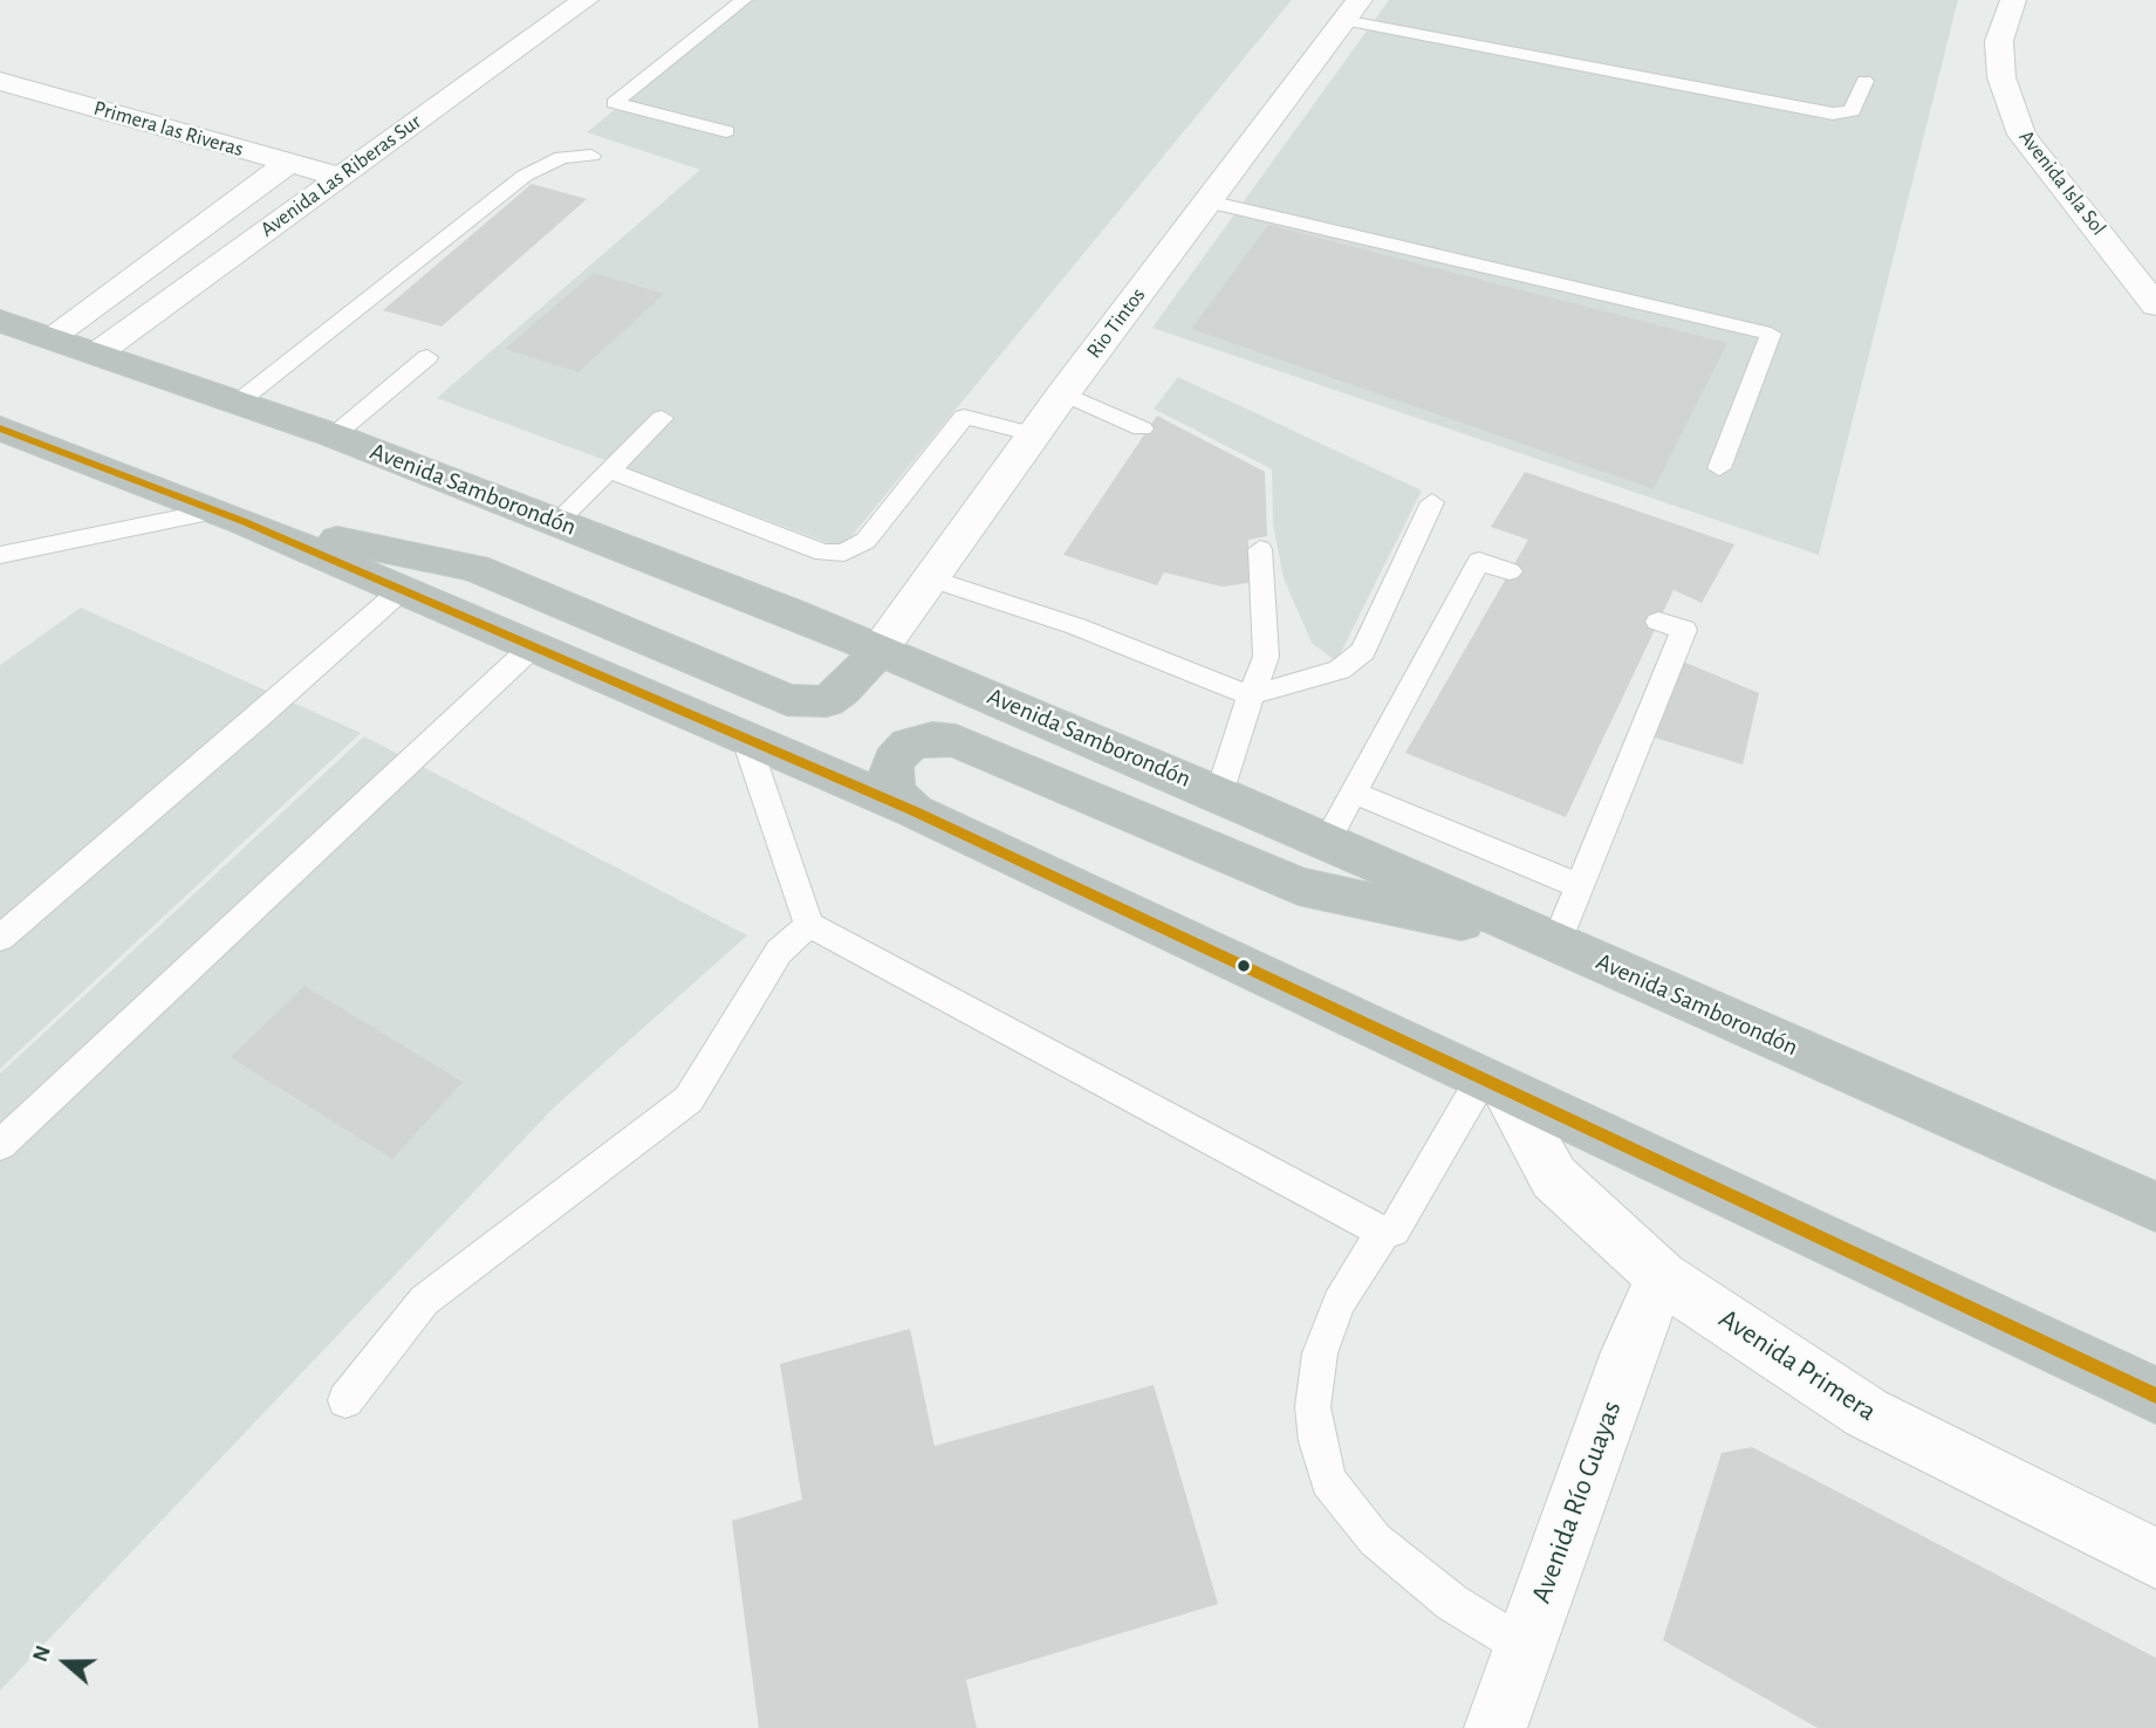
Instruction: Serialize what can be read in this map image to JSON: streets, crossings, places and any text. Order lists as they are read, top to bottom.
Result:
{
  "streets": {
    "highway": ["Avenida Samborondón"],
    "street": [
      "Primera las Riveras",
      "Avenida Las Riberas Sur",
      "Avenida Isla Sol",
      "Rio Tintos",
      "Avenida Primera",
      "Avenida Río Guayas"
    ]
  },
  "crossings": [
    ["Primera las Riveras", "Avenida Las Riberas Sur"],
    ["Avenida Las Riberas Sur", "Avenida Samborondón"],
    ["Rio Tintos", "Avenida Samborondón"],
    ["Avenida Primera", "Avenida Río Guayas"]
  ],
  "north": "left"
}
